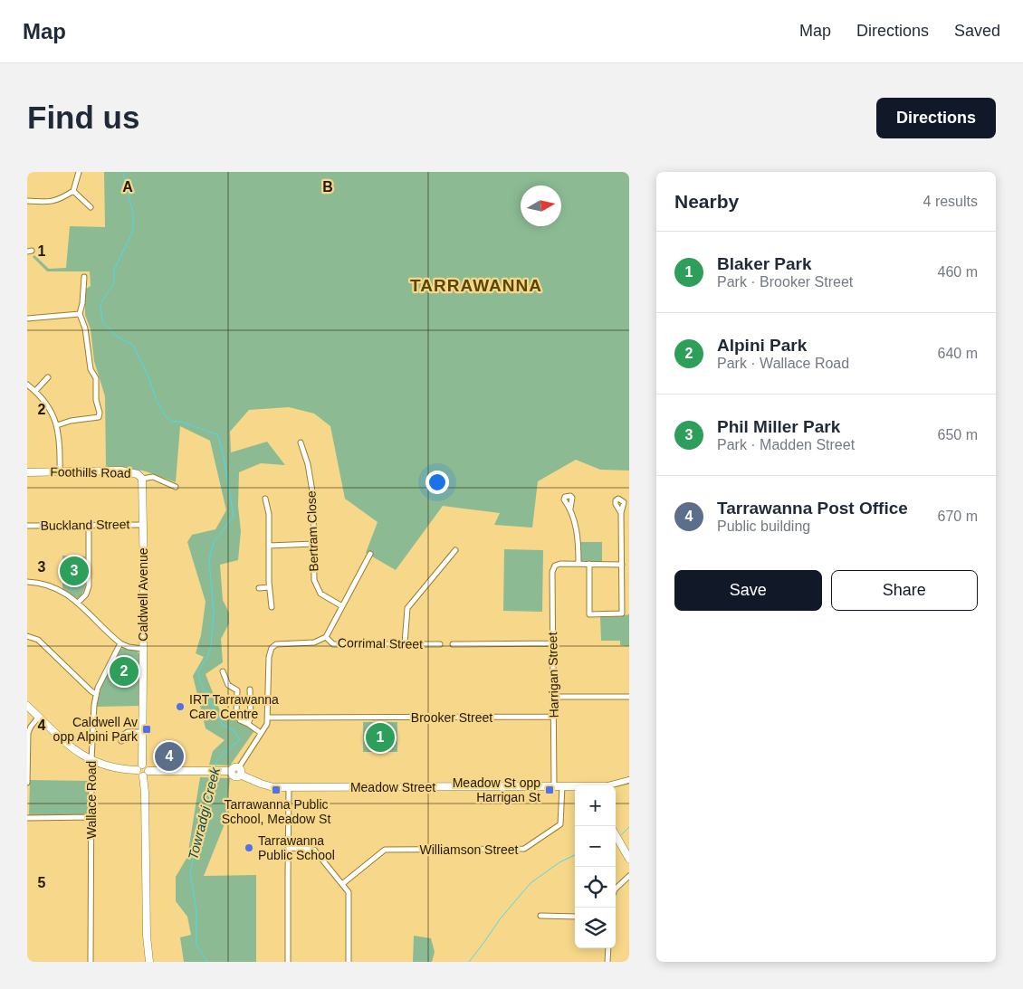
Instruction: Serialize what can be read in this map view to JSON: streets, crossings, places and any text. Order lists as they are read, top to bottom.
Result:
{
  "streets": {
    "main road": ["Foothills Road", "Caldwell Avenue", "Meadow Street"],
    "street": [
      "Buckland Street",
      "Bertram Close",
      "Corrimal Street",
      "Harrigan Street",
      "Brooker Street",
      "Wallace Road",
      "Williamson Street"
    ]
  },
  "crossings": [
    ["Foothills Road", "Caldwell Avenue"],
    ["Buckland Street", "Caldwell Avenue"],
    ["Corrimal Street", "Brooker Street"],
    ["Harrigan Street", "Brooker Street"],
    ["Harrigan Street", "Meadow Street"],
    ["Meadow Street", "Williamson Street"]
  ],
  "districts": ["TARRAWANNA"],
  "water": ["Towradgi Creek"],
  "places": {
    "other": ["IRT Tarrawanna Care Centre", "Tarrawanna Public School"],
    "transit": ["Caldwell Av opp Alpini Park", "Tarrawanna Public School, Meadow St", "Meadow St opp Harrigan St"]
  },
  "north": "right",
  "page": {
    "header": "Map",
    "nav": ["Map", "Directions", "Saved"],
    "buttons": [
      "Directions",
      ["Save", "Share"]
    ],
    "title": "Find us",
    "heading": ["Nearby", "4 results"],
    "list": [
      {
        "mark": "1",
        "name": "Blaker Park",
        "note": "Park · Brooker Street",
        "value": "460 m"
      },
      {
        "mark": "2",
        "name": "Alpini Park",
        "note": "Park · Wallace Road",
        "value": "640 m"
      },
      {
        "mark": "3",
        "name": "Phil Miller Park",
        "note": "Park · Madden Street",
        "value": "650 m"
      },
      {
        "mark": "4",
        "name": "Tarrawanna Post Office",
        "note": "Public building",
        "value": "670 m"
      }
    ],
    "pins": [
      "3",
      "2",
      "1",
      "4"
    ],
    "map_buttons": ["+", "−"]
  },
  "grid": {
    "columns": ["A", "B"],
    "rows": [
      "1",
      "2",
      "3",
      "4",
      "5"
    ]
  }
}
